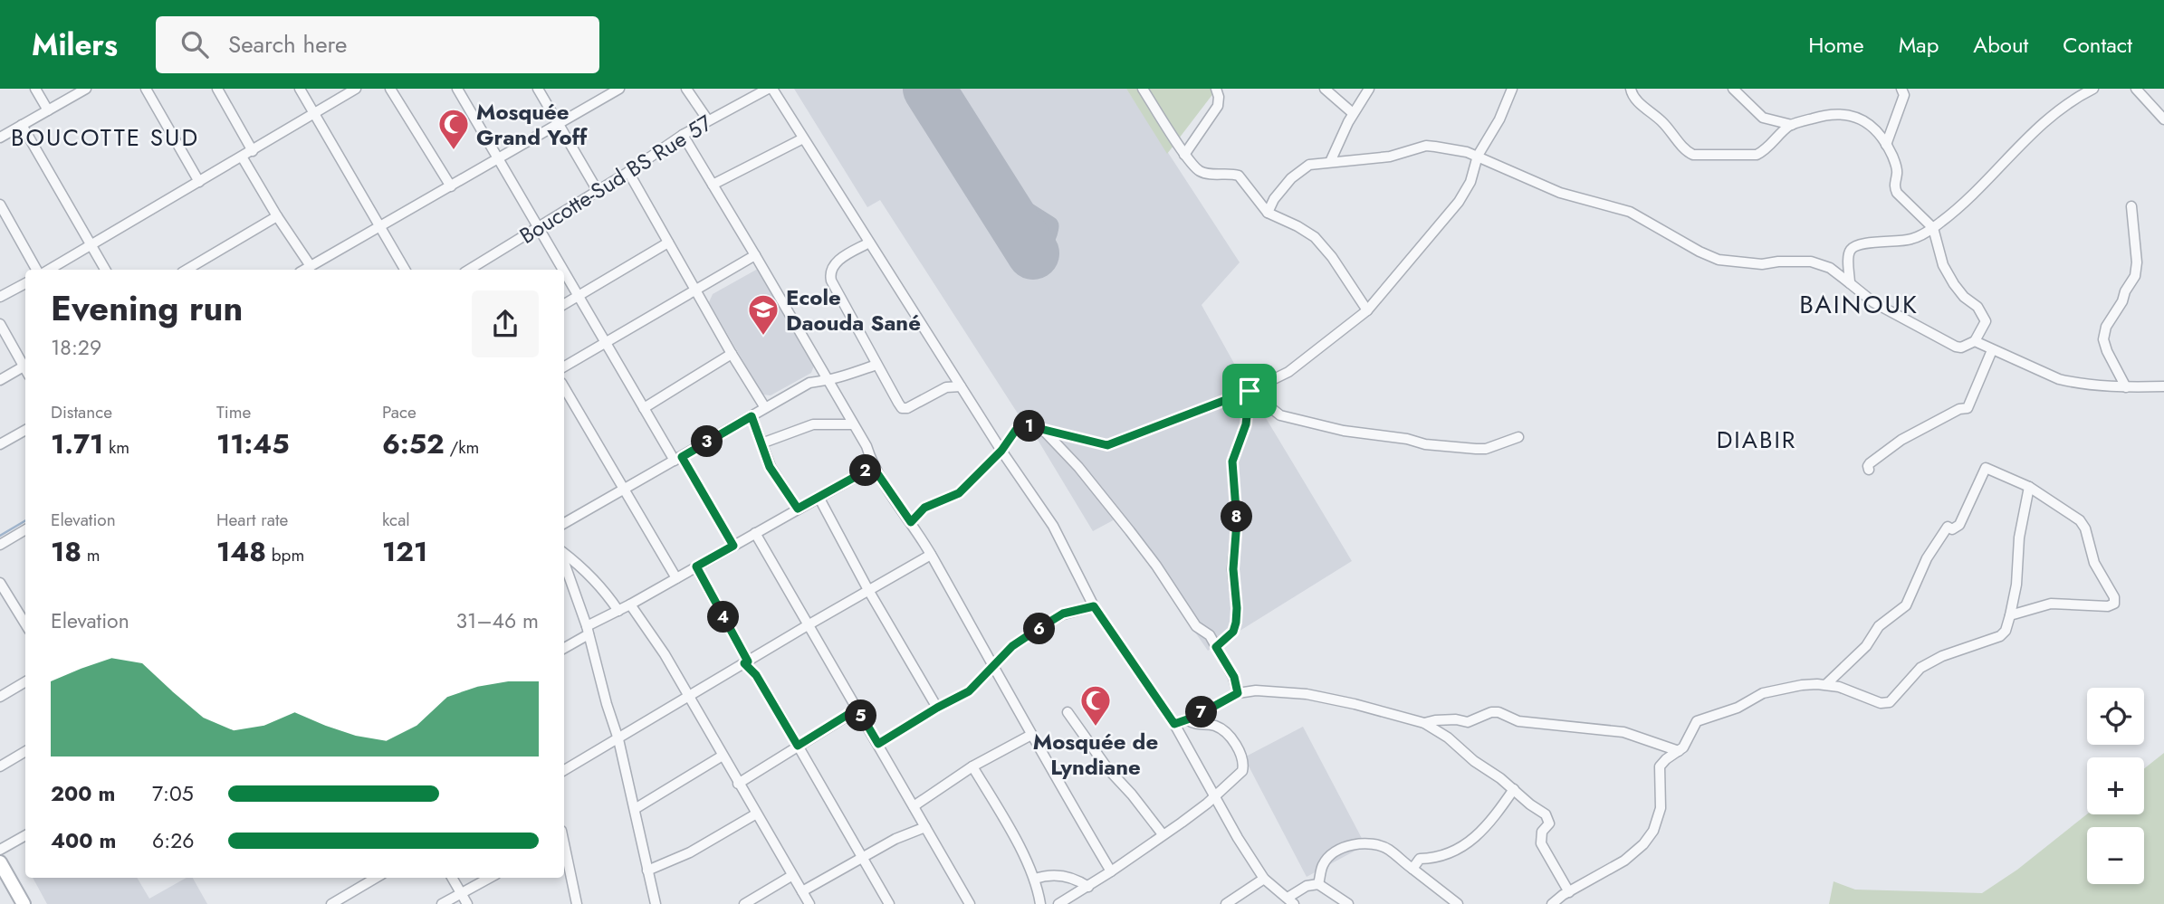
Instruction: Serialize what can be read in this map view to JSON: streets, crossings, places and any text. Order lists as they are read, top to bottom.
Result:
{
  "streets": {
    "street": ["Boucotte-Sud BS Rue 57"]
  },
  "districts": ["BOUCOTTE SUD", "BAINOUK", "DIABIR"],
  "places": {
    "mosque": ["Mosquée Grand Yoff", "Mosquée de Lyndiane"],
    "school or university": ["Ecole Daouda Sané"]
  },
  "page": {
    "header": "Milers",
    "search": "Search here",
    "nav": [
      "Home",
      "Map",
      "About",
      "Contact"
    ],
    "heading": ["Evening run", "18:29"],
    "stats": [
      ["Distance", "1.71 km"],
      ["Time", "11:45"],
      ["Pace", "6:52 /km"],
      ["Elevation", "18 m"],
      ["Heart rate", "148 bpm"],
      ["kcal", "121"]
    ],
    "pins": [
      "1",
      "3",
      "2",
      "8",
      "4",
      "6",
      "7",
      "5"
    ],
    "chart": ["Elevation", "31–46 m"],
    "map_buttons": ["+", "−"],
    "list": [
      {
        "name": "200 m",
        "note": "7:05"
      },
      {
        "name": "400 m",
        "note": "6:26"
      }
    ]
  }
}
